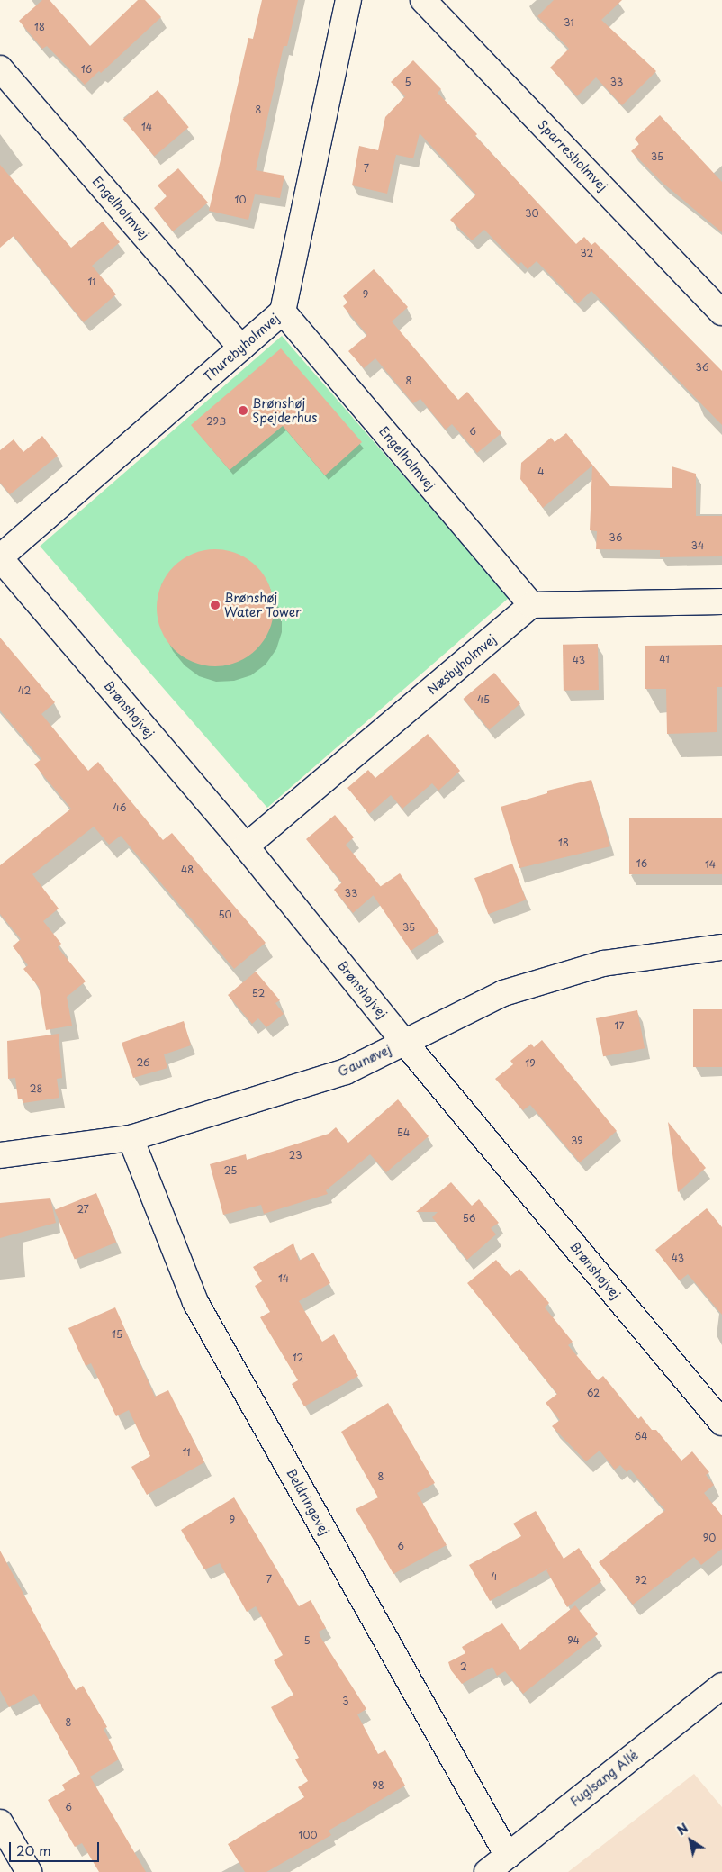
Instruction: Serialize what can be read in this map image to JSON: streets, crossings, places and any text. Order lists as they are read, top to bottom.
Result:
{
  "streets": {
    "street": [
      "Sparresholmvej",
      "Engelholmvej",
      "Thurebyholmvej",
      "Næsbyholmvej",
      "Brønshøjvej",
      "Gaunøvej",
      "Beldringevej",
      "Fuglsang Allé"
    ]
  },
  "crossings": [
    ["Engelholmvej", "Thurebyholmvej"],
    ["Engelholmvej", "Næsbyholmvej"],
    ["Thurebyholmvej", "Brønshøjvej"],
    ["Næsbyholmvej", "Brønshøjvej"],
    ["Brønshøjvej", "Gaunøvej"],
    ["Gaunøvej", "Beldringevej"],
    ["Beldringevej", "Fuglsang Allé"]
  ],
  "places": ["Brønshøj Spejderhus", "Brønshøj Water Tower"],
  "house_numbers": [
    "31",
    "18",
    "16",
    "5",
    "33",
    "8",
    "14",
    "35",
    "7",
    "10",
    "30",
    "32",
    "11",
    "9",
    "36",
    "8",
    "29B",
    "6",
    "4",
    "36",
    "34",
    "41",
    "43",
    "42",
    "45",
    "46",
    "18",
    "16",
    "14",
    "48",
    "33",
    "50",
    "35",
    "52",
    "17",
    "26",
    "19",
    "28",
    "54",
    "39",
    "23",
    "25",
    "27",
    "56",
    "43",
    "14",
    "15",
    "12",
    "62",
    "64",
    "11",
    "8",
    "9",
    "90",
    "6",
    "4",
    "7",
    "92",
    "5",
    "94",
    "2",
    "3",
    "8",
    "98",
    "6",
    "100"
  ],
  "scale_bar": "20 m",
  "north": "top left"
}
